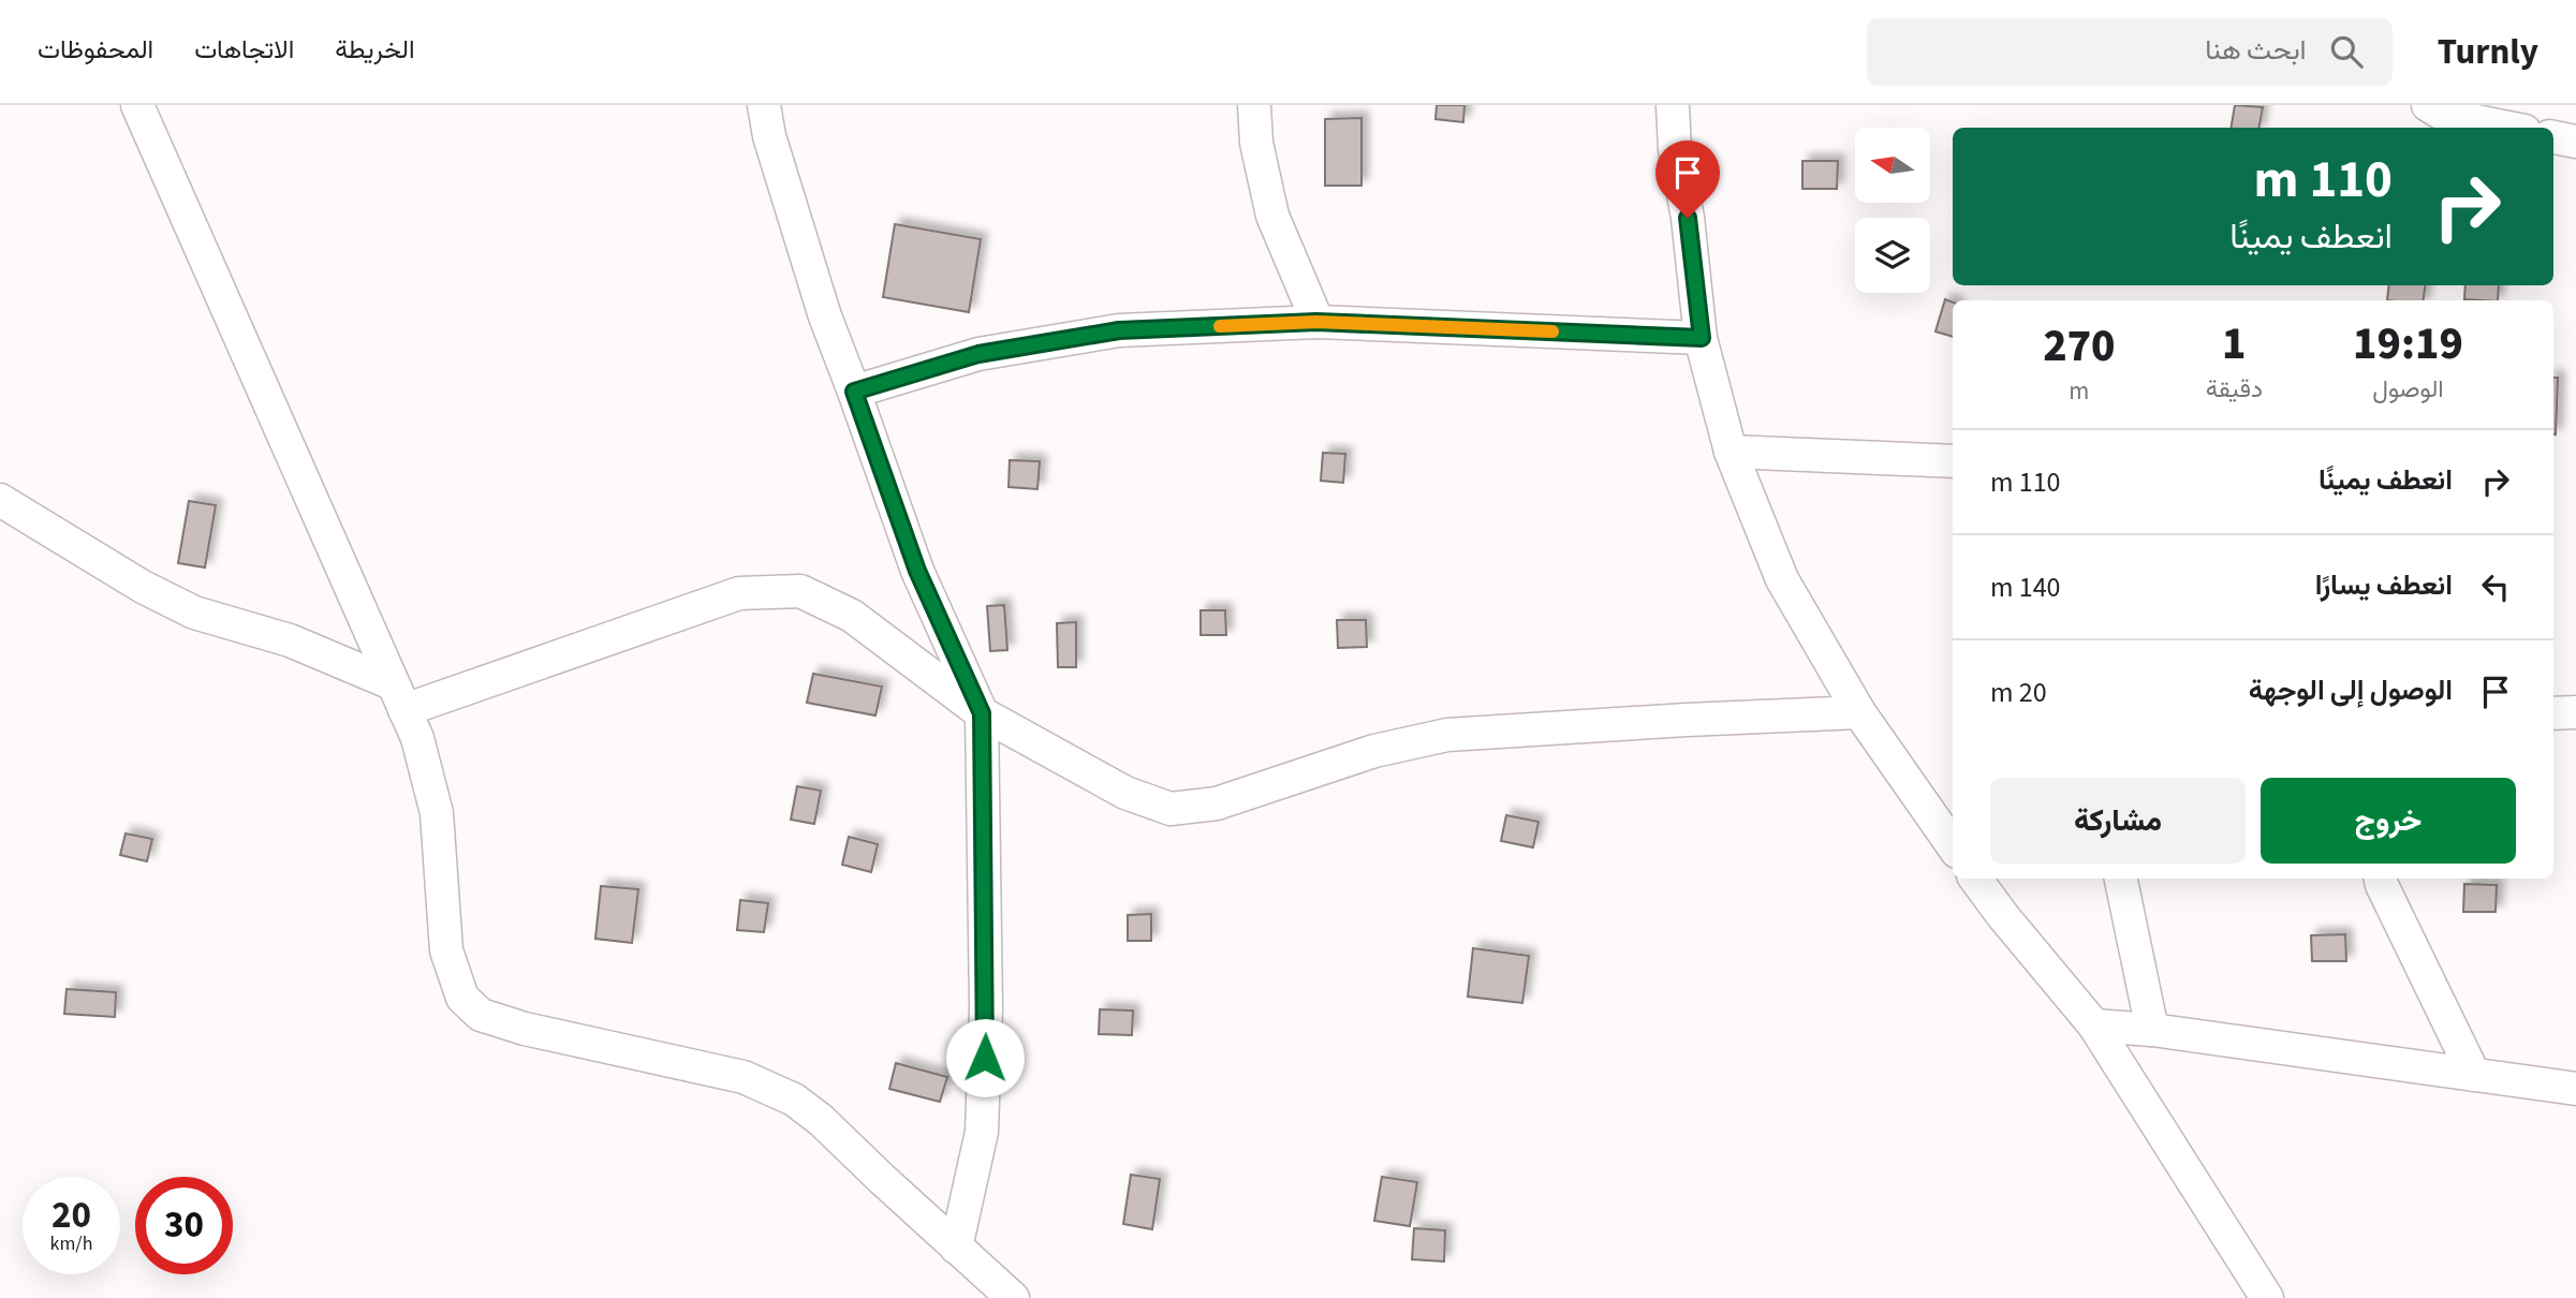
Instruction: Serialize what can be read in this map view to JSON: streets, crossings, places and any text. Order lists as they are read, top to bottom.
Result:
{
  "north": "left",
  "page": {
    "header": "Turnly",
    "search": "ابحث هنا",
    "nav": ["الخريطة", "الاتجاهات", "المحفوظات"],
    "turn": ["110 m", "انعطف يمينًا"],
    "eta": [
      "19:19",
      "الوصول",
      "1",
      "دقيقة",
      "270",
      "m"
    ],
    "list": [
      {
        "name": "انعطف يمينًا",
        "value": "110 m"
      },
      {
        "name": "انعطف يسارًا",
        "value": "140 m"
      },
      {
        "name": "الوصول إلى الوجهة",
        "value": "20 m"
      }
    ],
    "buttons": ["خروج", "مشاركة"],
    "speed": "20 km/h",
    "limit": "30"
  }
}
